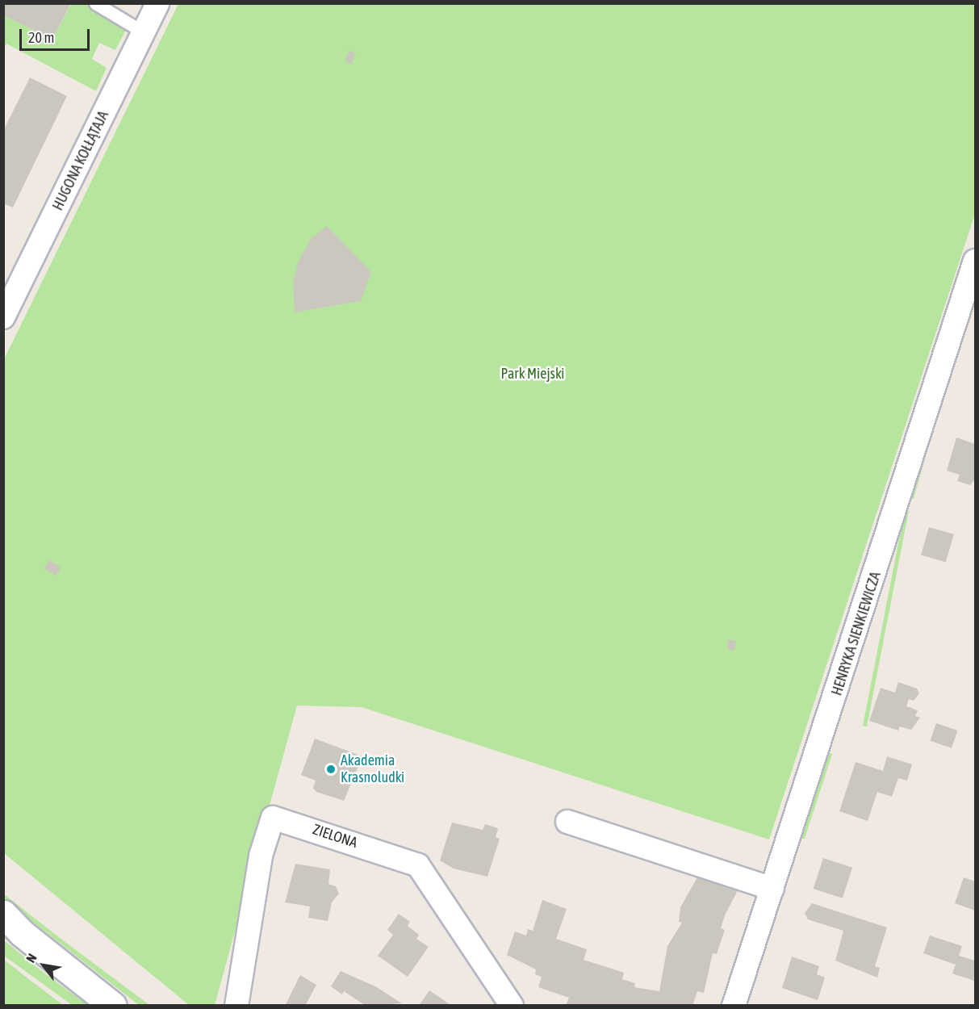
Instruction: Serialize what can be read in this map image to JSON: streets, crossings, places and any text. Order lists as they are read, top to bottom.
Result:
{
  "streets": {
    "street": ["HUGONA KOŁŁĄTAJA", "HENRYKA SIENKIEWICZA", "ZIELONA"]
  },
  "parks": ["Park Miejski"],
  "places": ["Akademia Krasnoludki"],
  "scale_bar": "20 m",
  "north": "top left"
}
